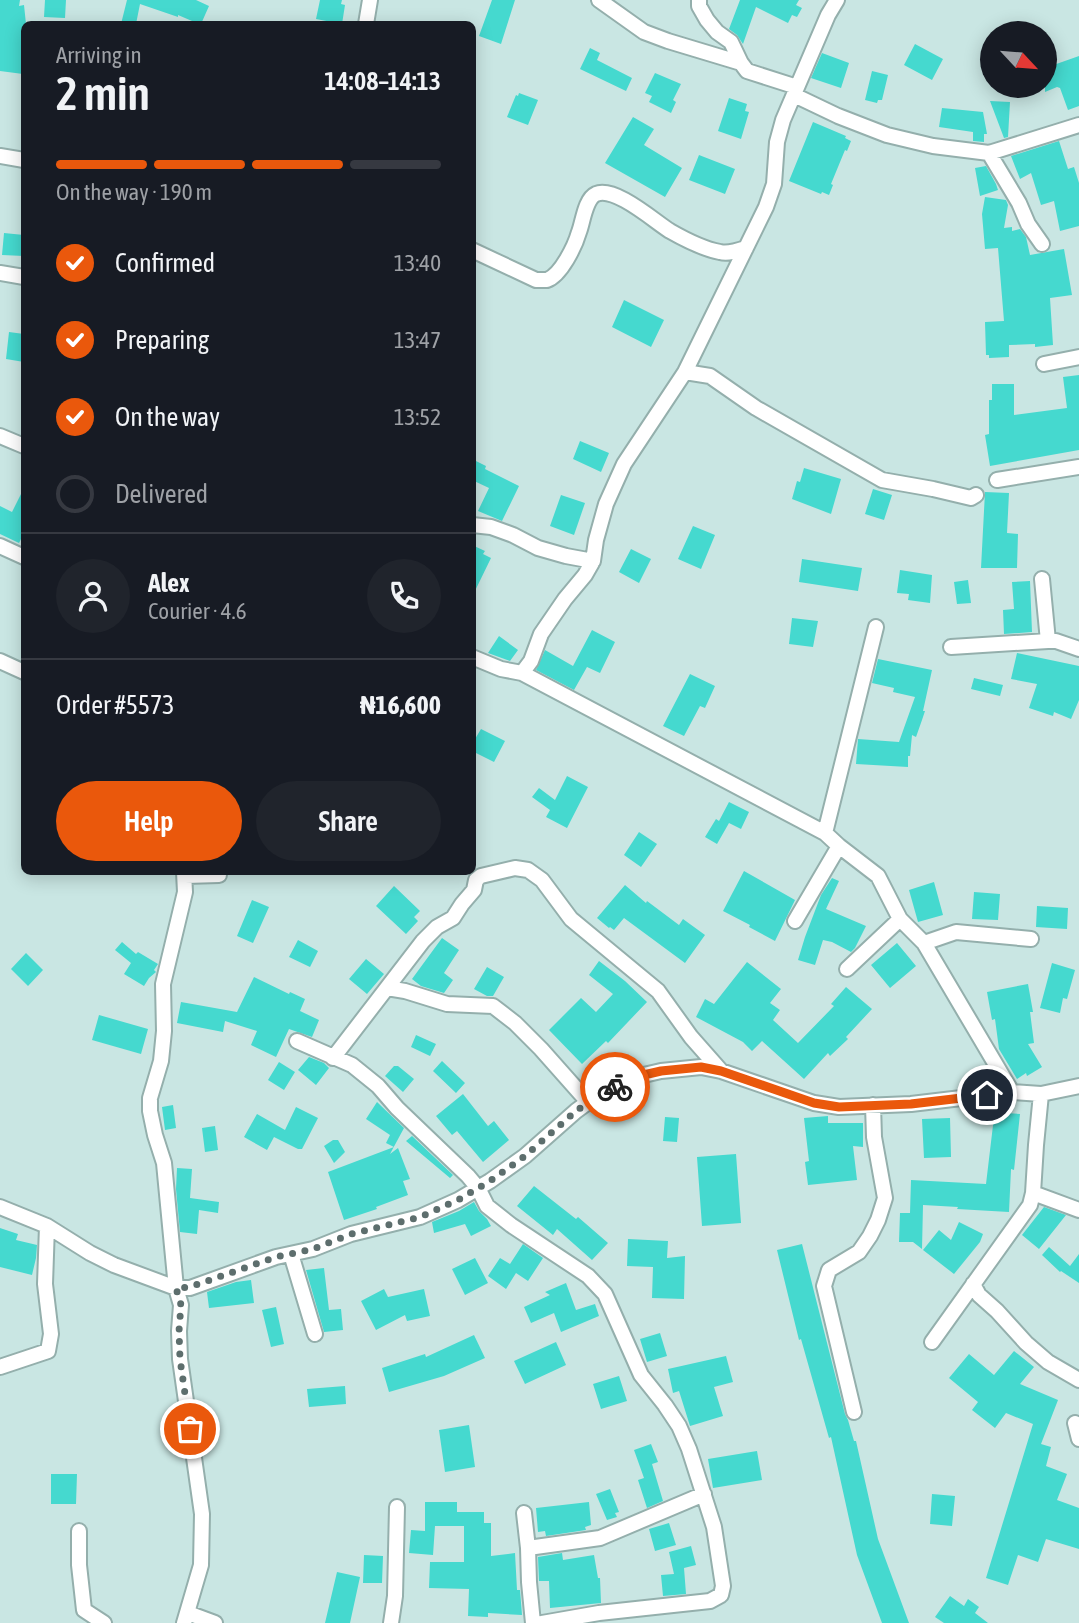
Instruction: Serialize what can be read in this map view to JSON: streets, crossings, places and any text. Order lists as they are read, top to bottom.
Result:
{
  "north": "bottom right",
  "page": {
    "heading": ["2 min", "Arriving in", "14:08–14:13"],
    "panel": [
      "Alex",
      "Courier · 4.6",
      "Order #5573",
      "₦16,600"
    ],
    "bar": "On the way · 190 m",
    "list": [
      ["Confirmed", "13:40"],
      ["Preparing", "13:47"],
      ["On the way", "13:52"],
      "Delivered"
    ],
    "buttons": ["Help", "Share"]
  }
}
